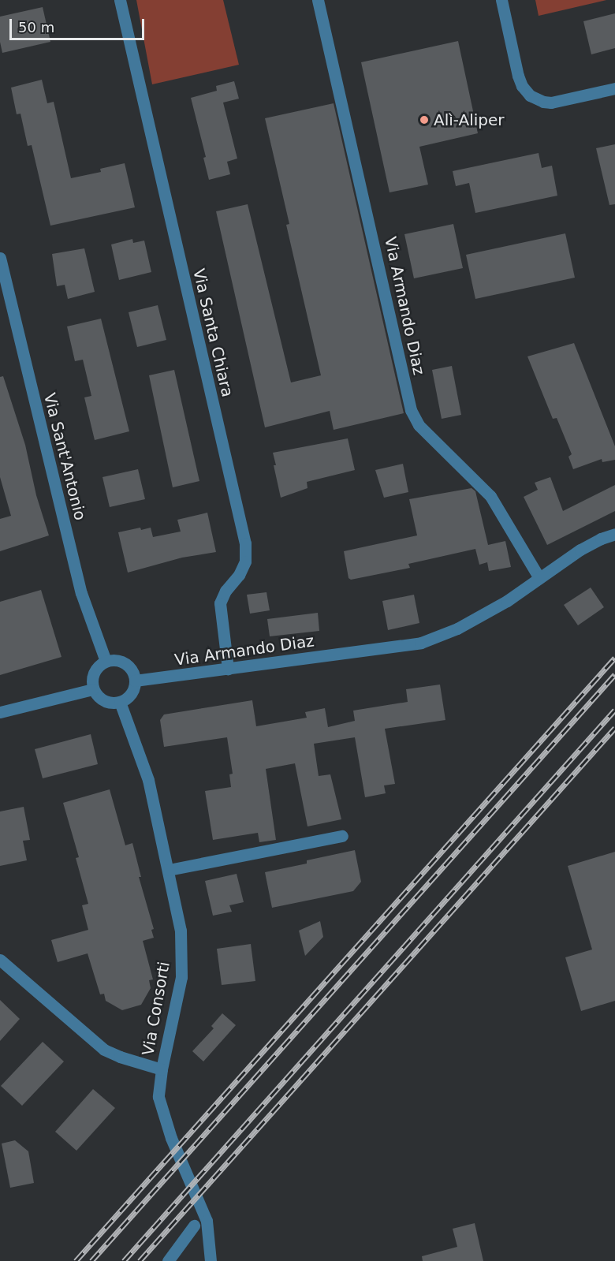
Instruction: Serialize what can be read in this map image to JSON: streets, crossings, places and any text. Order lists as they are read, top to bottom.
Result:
{
  "streets": {
    "street": [
      "Via Armando Diaz",
      "Via Santa Chiara",
      "Via Sant'Antonio",
      "Via Consorti"
    ]
  },
  "crossings": [
    ["Via Armando Diaz", "Via Santa Chiara"],
    ["Via Armando Diaz", "Via Sant'Antonio"],
    ["Via Armando Diaz", "Via Consorti"],
    ["Via Sant'Antonio", "Via Consorti"]
  ],
  "places": ["Alì-Aliper"],
  "scale_bar": "50 m"
}
